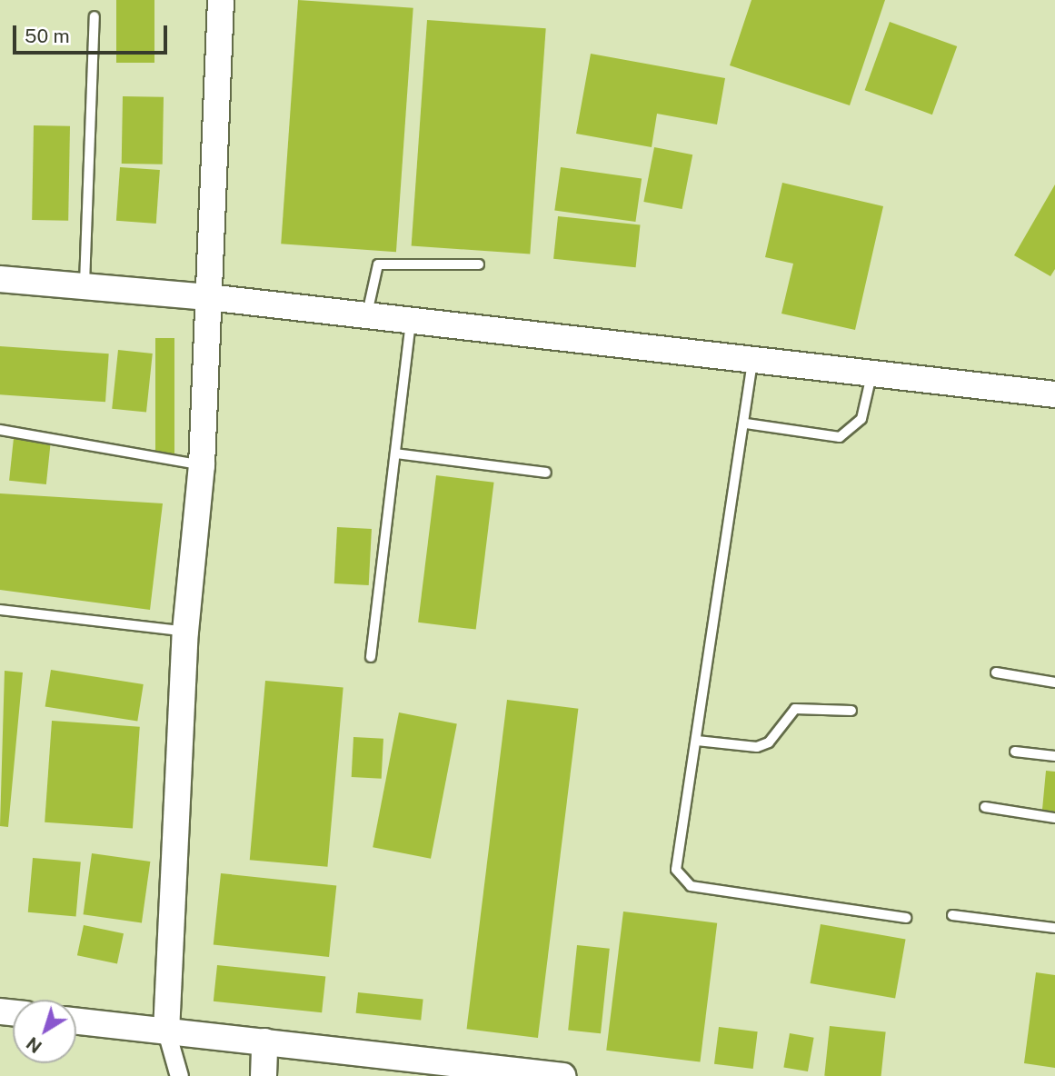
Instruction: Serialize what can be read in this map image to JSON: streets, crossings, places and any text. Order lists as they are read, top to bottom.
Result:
{
  "scale_bar": "50 m",
  "north": "bottom left"
}
